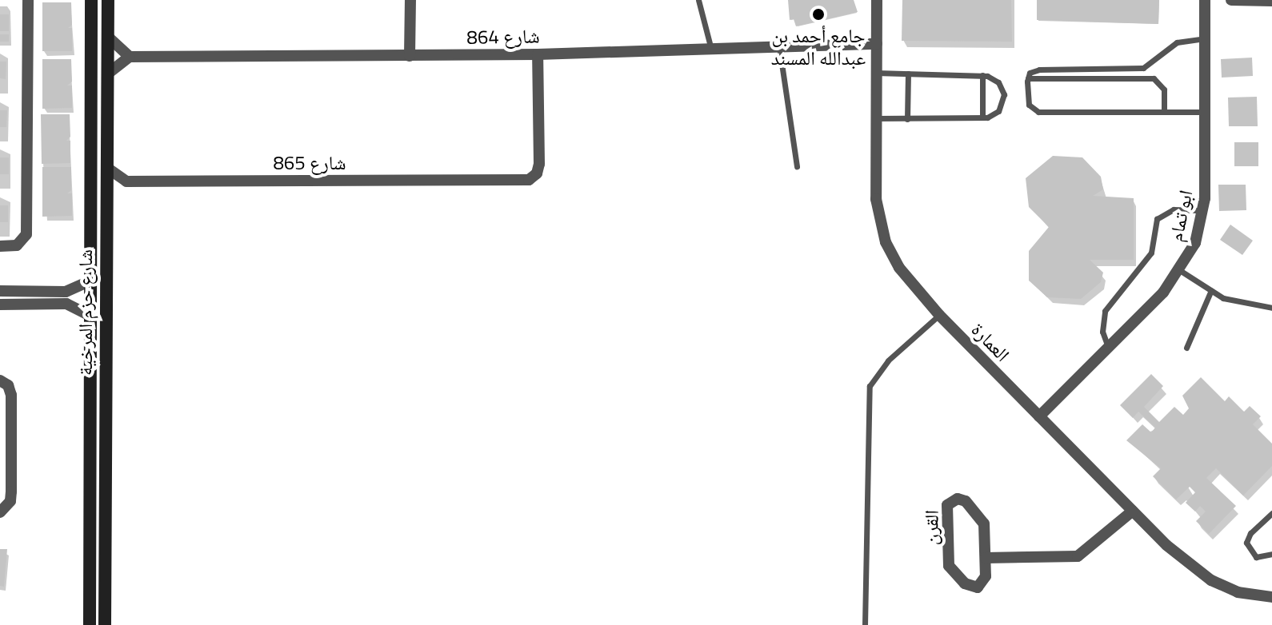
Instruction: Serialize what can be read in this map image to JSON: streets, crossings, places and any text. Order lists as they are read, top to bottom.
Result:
{
  "streets": {
    "street": [
      "شارع 864",
      "شارع 865",
      "ابو تمام",
      "شارع حزم المرخية",
      "العمارة",
      "القرن"
    ]
  },
  "crossings": [
    ["شارع 864", "شارع 865"],
    ["شارع 864", "العمارة"],
    ["ابو تمام", "العمارة"]
  ],
  "places": ["جامع أحمد بن عبدالله المسند"]
}
